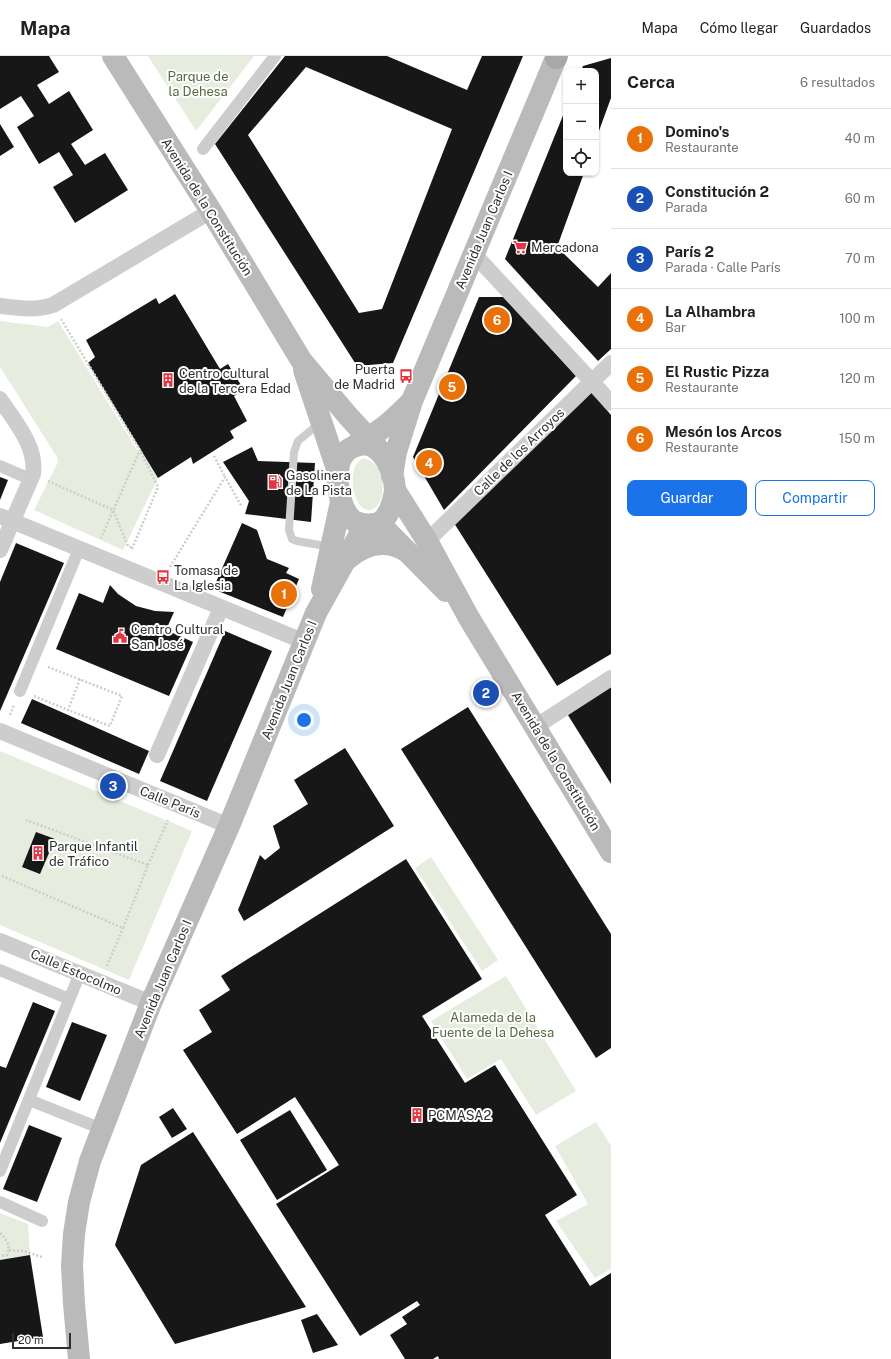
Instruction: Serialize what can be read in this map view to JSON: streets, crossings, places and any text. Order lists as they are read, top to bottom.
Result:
{
  "streets": {
    "main road": ["Avenida de la Constitución", "Avenida Juan Carlos I"],
    "street": ["Calle de los Arroyos", "Calle París", "Calle Estocolmo"]
  },
  "crossings": [
    ["Avenida de la Constitución", "Avenida Juan Carlos I"],
    ["Avenida de la Constitución", "Calle de los Arroyos"],
    ["Avenida Juan Carlos I", "Calle París"],
    ["Avenida Juan Carlos I", "Calle Estocolmo"]
  ],
  "parks": ["Parque de la Dehesa", "Alameda de la Fuente de la Dehesa"],
  "places": {
    "supermarket": ["Mercadona"],
    "bus stop": ["Puerta de Madrid", "Tomasa de La Iglesia"],
    "building": ["Centro cultural de la Tercera Edad", "Parque Infantil de Tráfico", "PCMASA2"],
    "fuel station": ["Gasolinera de La Pista"],
    "public building": ["Centro Cultural San José"]
  },
  "scale_bar": "20 m",
  "page": {
    "header": "Mapa",
    "nav": ["Mapa", "Cómo llegar", "Guardados"],
    "heading": ["Cerca", "6 resultados"],
    "map_buttons": ["+", "−"],
    "list": [
      {
        "mark": "1",
        "name": "Domino's",
        "note": "Restaurante",
        "value": "40 m"
      },
      {
        "mark": "2",
        "name": "Constitución 2",
        "note": "Parada",
        "value": "60 m"
      },
      {
        "mark": "3",
        "name": "París 2",
        "note": "Parada · Calle París",
        "value": "70 m"
      },
      {
        "mark": "4",
        "name": "La Alhambra",
        "note": "Bar",
        "value": "100 m"
      },
      {
        "mark": "5",
        "name": "El Rustic Pizza",
        "note": "Restaurante",
        "value": "120 m"
      },
      {
        "mark": "6",
        "name": "Mesón los Arcos",
        "note": "Restaurante",
        "value": "150 m"
      }
    ],
    "pins": [
      "6",
      "5",
      "4",
      "1",
      "2",
      "3"
    ],
    "buttons": ["Guardar", "Compartir"],
    "scale": "20 m"
  }
}
